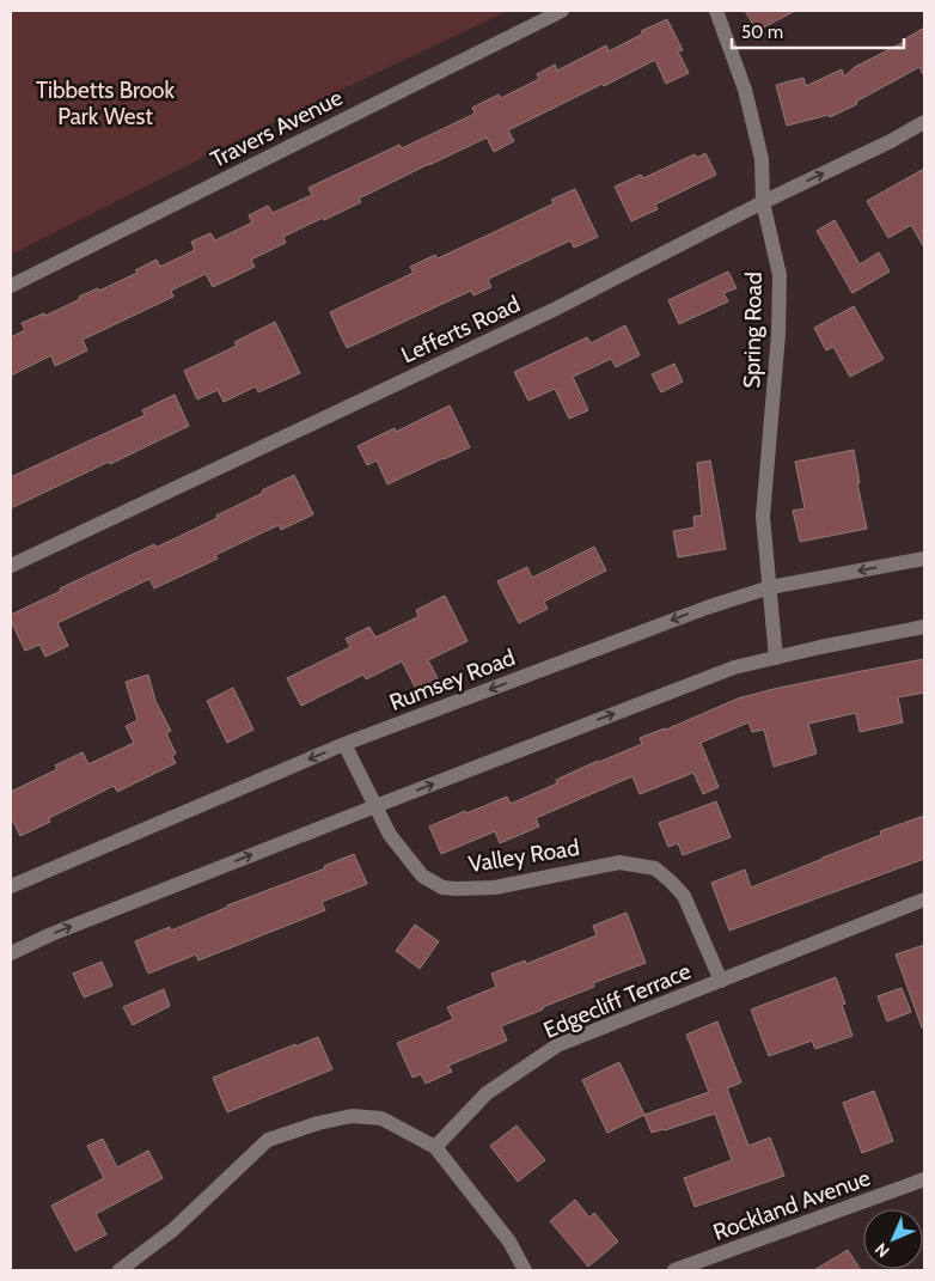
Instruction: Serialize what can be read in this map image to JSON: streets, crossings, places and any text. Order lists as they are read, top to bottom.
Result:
{
  "streets": {
    "street": [
      "Travers Avenue",
      "Lefferts Road",
      "Spring Road",
      "Rumsey Road",
      "Valley Road",
      "Edgecliff Terrace",
      "Rockland Avenue"
    ]
  },
  "crossings": [
    ["Lefferts Road", "Spring Road"],
    ["Spring Road", "Rumsey Road"],
    ["Rumsey Road", "Valley Road"],
    ["Valley Road", "Edgecliff Terrace"]
  ],
  "parks": ["Tibbetts Brook Park West"],
  "scale_bar": "50 m",
  "north": "bottom left"
}
